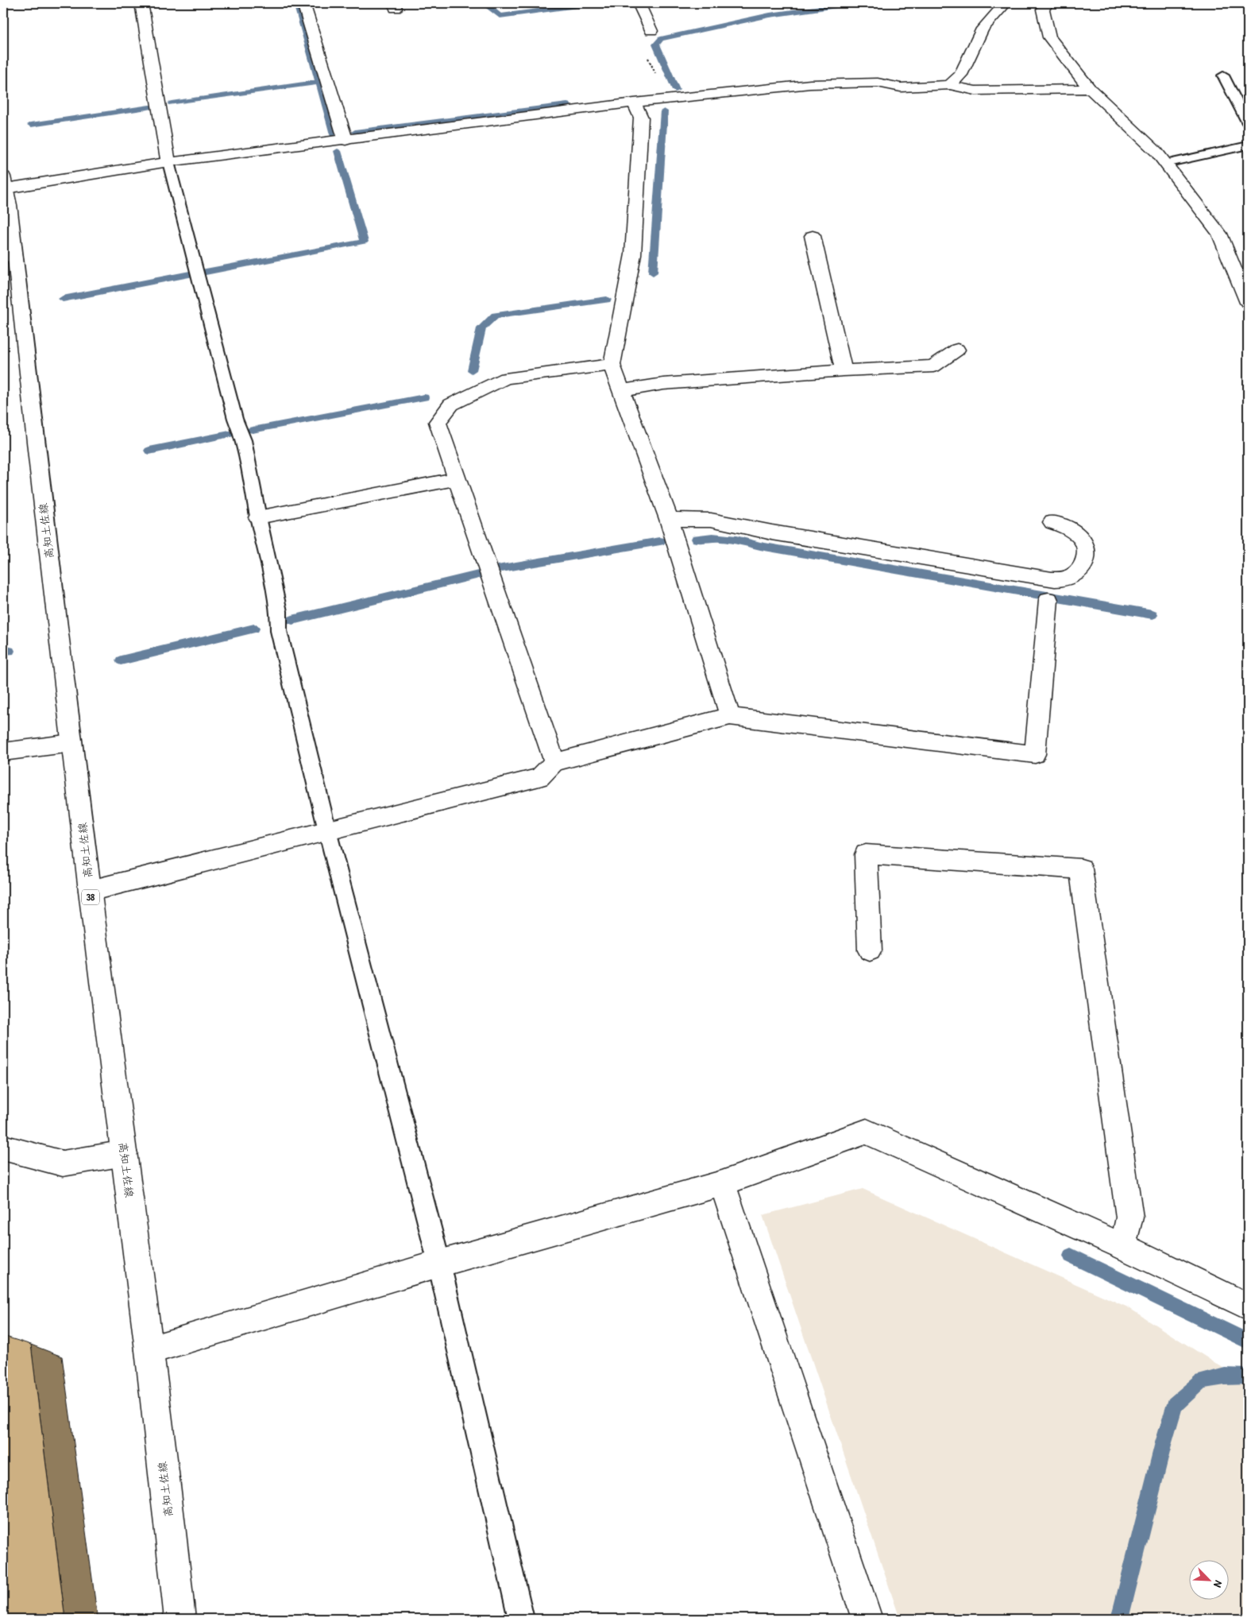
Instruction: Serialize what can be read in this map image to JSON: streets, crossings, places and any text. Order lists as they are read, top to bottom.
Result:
{
  "streets": {
    "street": ["高知土佐線", "38"]
  },
  "north": "bottom right"
}
